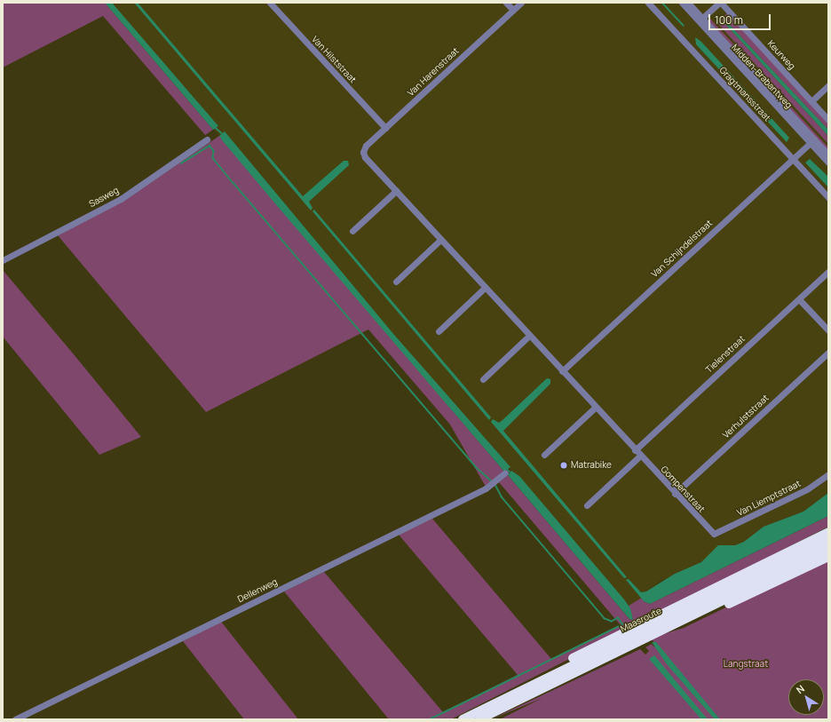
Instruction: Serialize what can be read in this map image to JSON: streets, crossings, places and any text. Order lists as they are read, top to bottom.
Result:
{
  "streets": {
    "highway": ["Maasroute"],
    "street": [
      "Keurweg",
      "Van Hilststraat",
      "Van Harenstraat",
      "Midden-Brabantweg",
      "Gragtmansstraat",
      "Sasweg",
      "Van Schijndelstraat",
      "Tielenstraat",
      "Verhulststraat",
      "Gompenstraat",
      "Van Liemptstraat",
      "Dellenweg"
    ]
  },
  "crossings": [
    ["Van Hilststraat", "Van Harenstraat"],
    ["Van Harenstraat", "Gompenstraat"],
    ["Midden-Brabantweg", "Van Schijndelstraat"],
    ["Gragtmansstraat", "Van Schijndelstraat"],
    ["Van Schijndelstraat", "Gompenstraat"],
    ["Tielenstraat", "Gompenstraat"],
    ["Verhulststraat", "Gompenstraat"],
    ["Gompenstraat", "Van Liemptstraat"]
  ],
  "parks": ["Langstraat"],
  "places": ["Matrabike"],
  "scale_bar": "100 m",
  "north": "top left"
}
